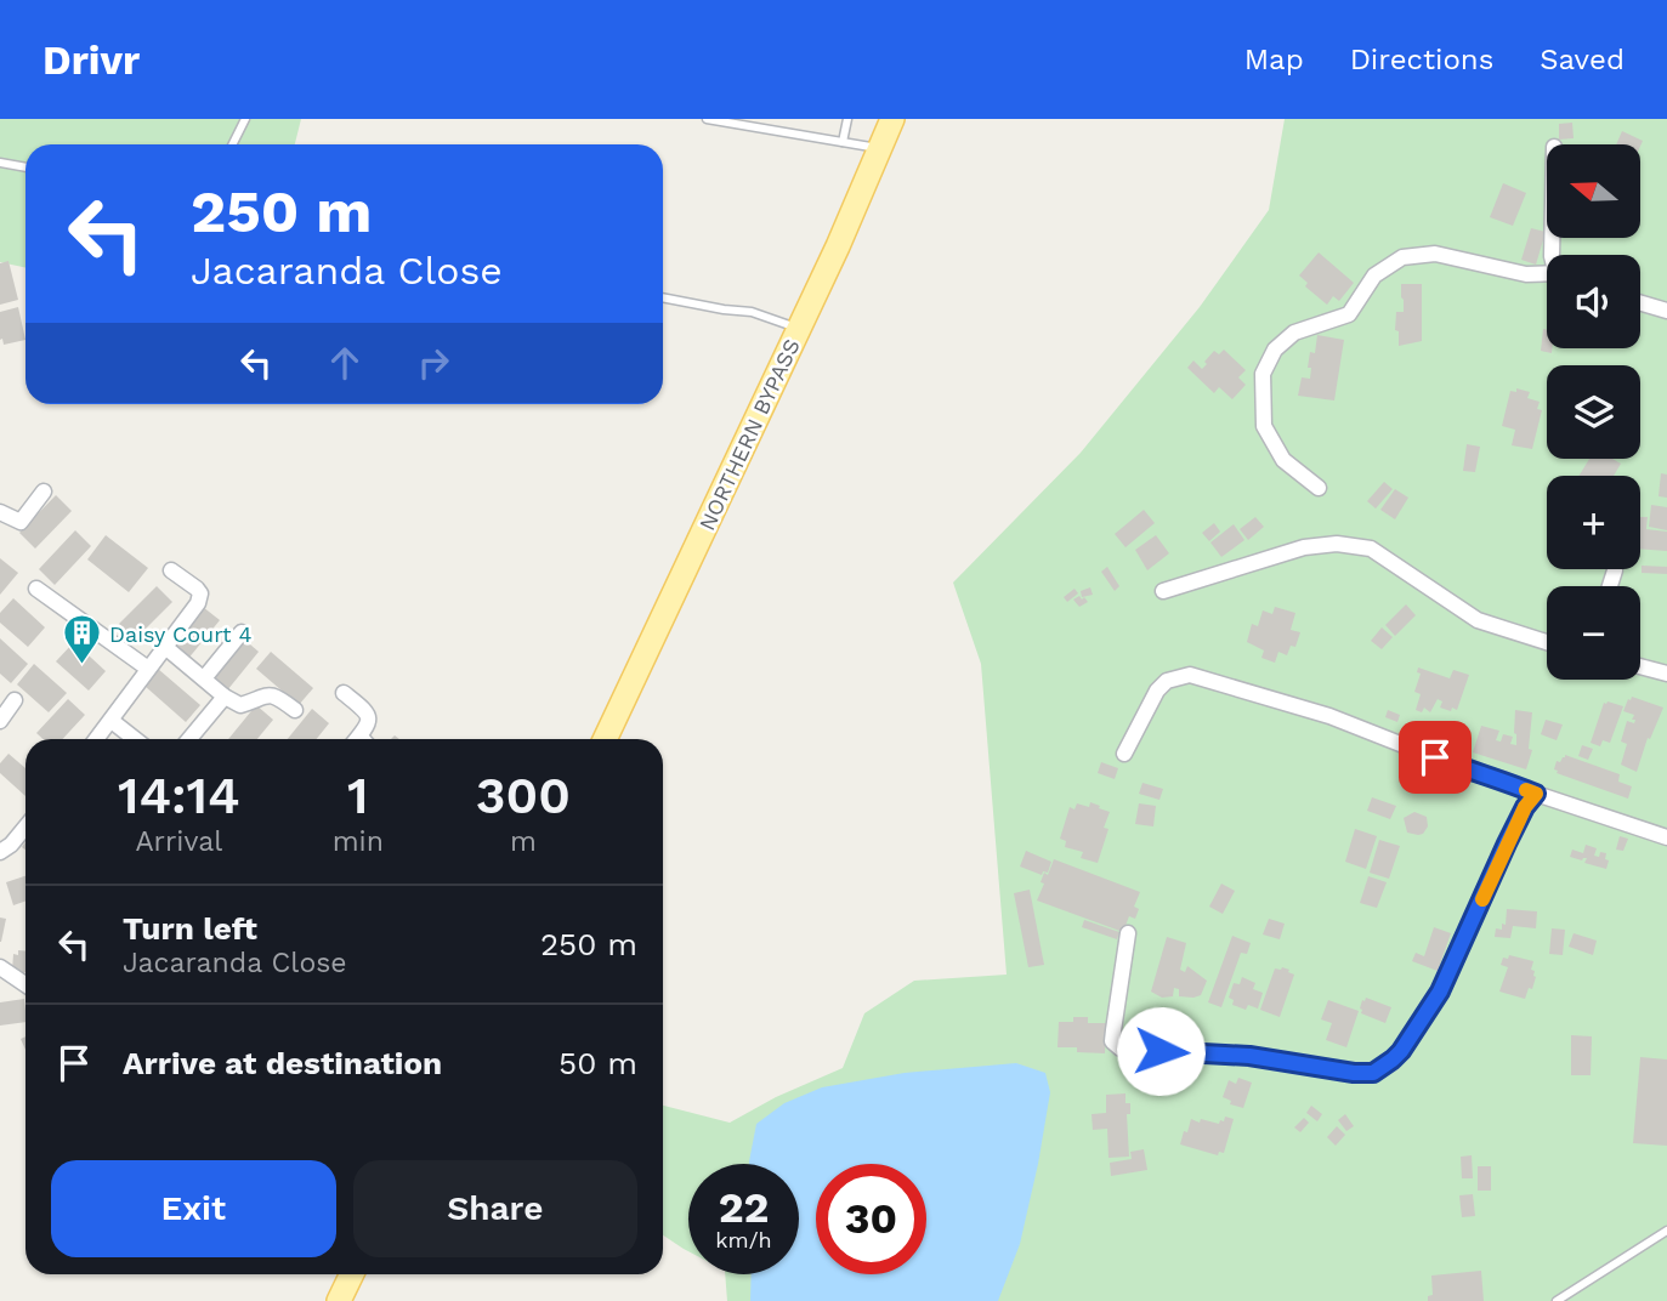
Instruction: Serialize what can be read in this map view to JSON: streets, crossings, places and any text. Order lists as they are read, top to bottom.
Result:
{
  "streets": {
    "main road": ["NORTHERN BYPASS"]
  },
  "places": {
    "building": ["Daisy Court 4"]
  },
  "north": "left",
  "page": {
    "header": "Drivr",
    "nav": ["Map", "Directions", "Saved"],
    "map_buttons": ["+", "−"],
    "turn": ["250 m", "Jacaranda Close"],
    "eta": [
      "14:14",
      "Arrival",
      "1",
      "min",
      "300",
      "m"
    ],
    "list": [
      {
        "name": "Turn left",
        "note": "Jacaranda Close",
        "value": "250 m"
      },
      {
        "name": "Arrive at destination",
        "value": "50 m"
      }
    ],
    "buttons": ["Exit", "Share"],
    "speed": "22 km/h",
    "limit": "30"
  }
}
